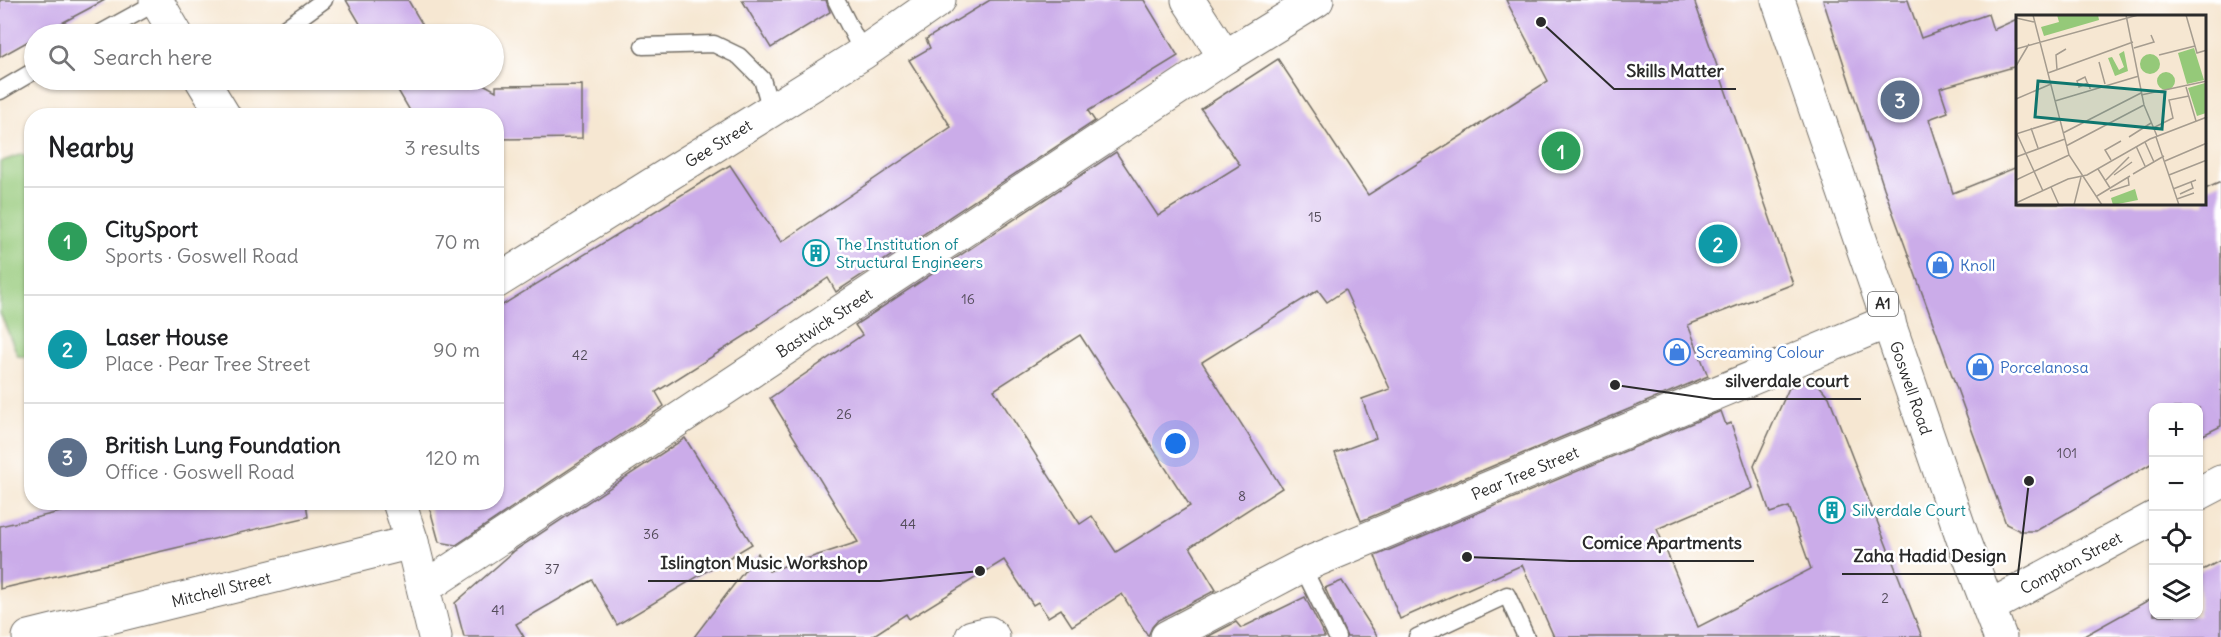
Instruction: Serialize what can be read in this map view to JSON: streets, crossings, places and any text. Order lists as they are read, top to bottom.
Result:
{
  "streets": {
    "street": [
      "Gee Street",
      "A1",
      "Bastwick Street",
      "Goswell Road",
      "Pear Tree Street",
      "Compton Street",
      "Mitchell Street"
    ]
  },
  "crossings": [
    ["Goswell Road", "Pear Tree Street"],
    ["Goswell Road", "Compton Street"]
  ],
  "places": {
    "other": [
      "Skills Matter",
      "silverdale court",
      "Zaha Hadid Design",
      "Comice Apartments",
      "Islington Music Workshop"
    ],
    "building": ["The Institution of Structural Engineers", "Silverdale Court"],
    "shop": ["Knoll", "Screaming Colour", "Porcelanosa"]
  },
  "house_numbers": [
    "15",
    "16",
    "42",
    "26",
    "101",
    "8",
    "44",
    "36",
    "37",
    "2",
    "41"
  ],
  "page": {
    "search": "Search here",
    "pins": ["3", "1", "2"],
    "heading": ["Nearby", "3 results"],
    "list": [
      {
        "mark": "1",
        "name": "CitySport",
        "note": "Sports · Goswell Road",
        "value": "70 m"
      },
      {
        "mark": "2",
        "name": "Laser House",
        "note": "Place · Pear Tree Street",
        "value": "90 m"
      },
      {
        "mark": "3",
        "name": "British Lung Foundation",
        "note": "Office · Goswell Road",
        "value": "120 m"
      }
    ],
    "map_buttons": ["+", "−"]
  }
}
